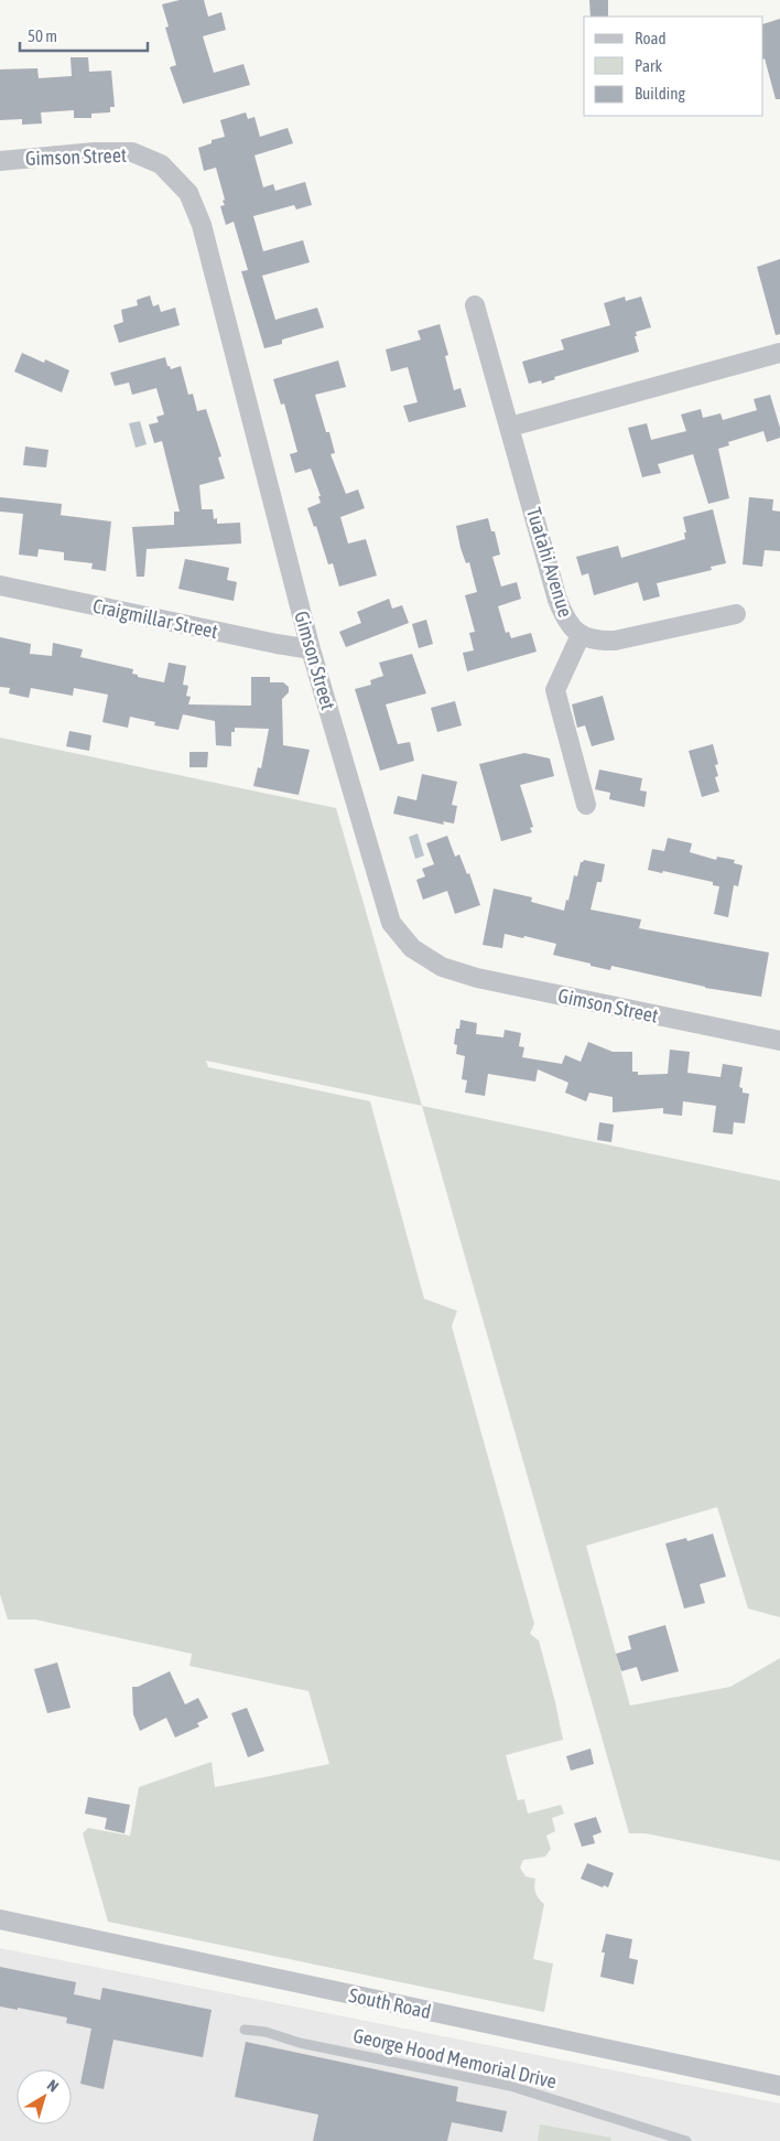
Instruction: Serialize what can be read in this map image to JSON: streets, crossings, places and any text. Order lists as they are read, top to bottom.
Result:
{
  "streets": {
    "street": [
      "Gimson Street",
      "Tuatahi Avenue",
      "Craigmillar Street",
      "South Road"
    ],
    "lane": ["George Hood Memorial Drive"]
  },
  "crossings": [
    ["Gimson Street", "Craigmillar Street"]
  ],
  "legend": ["Road", "Park", "Building"],
  "scale_bar": "50 m",
  "north": "top right"
}
